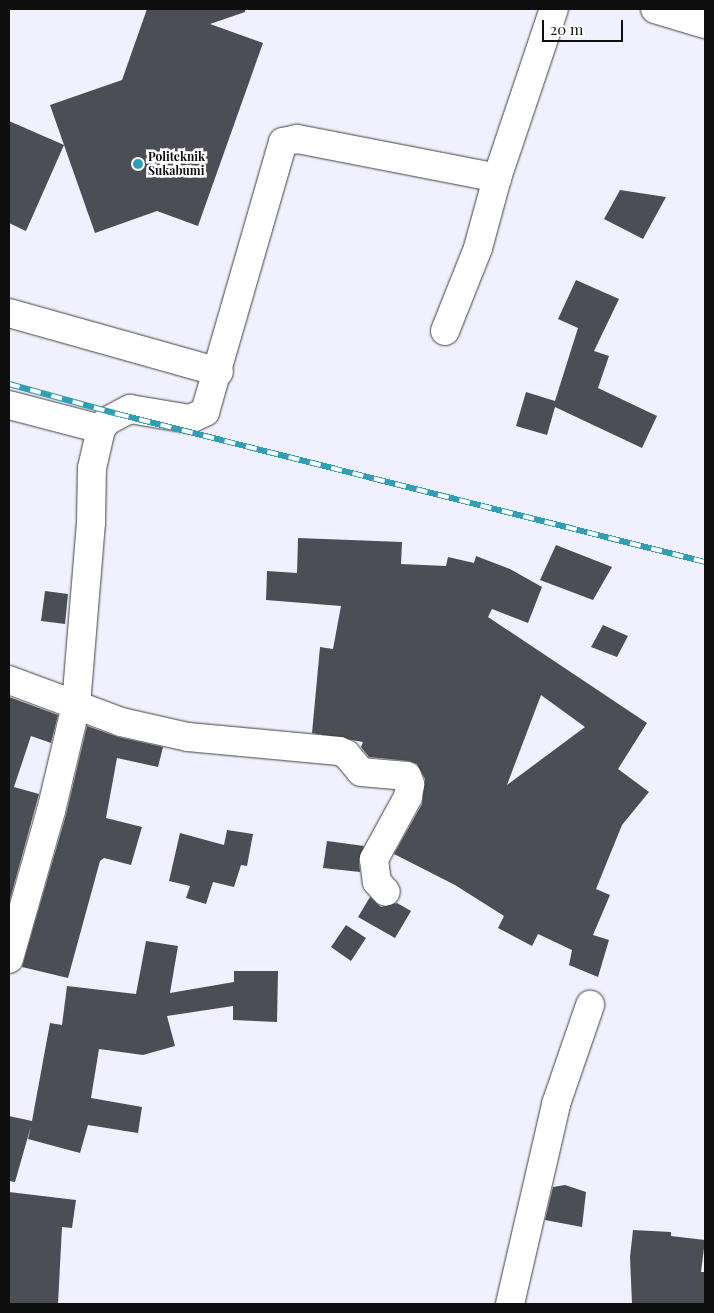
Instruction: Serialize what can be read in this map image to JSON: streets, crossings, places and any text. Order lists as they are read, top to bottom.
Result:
{
  "places": ["Politeknik Sukabumi"],
  "scale_bar": "20 m"
}
